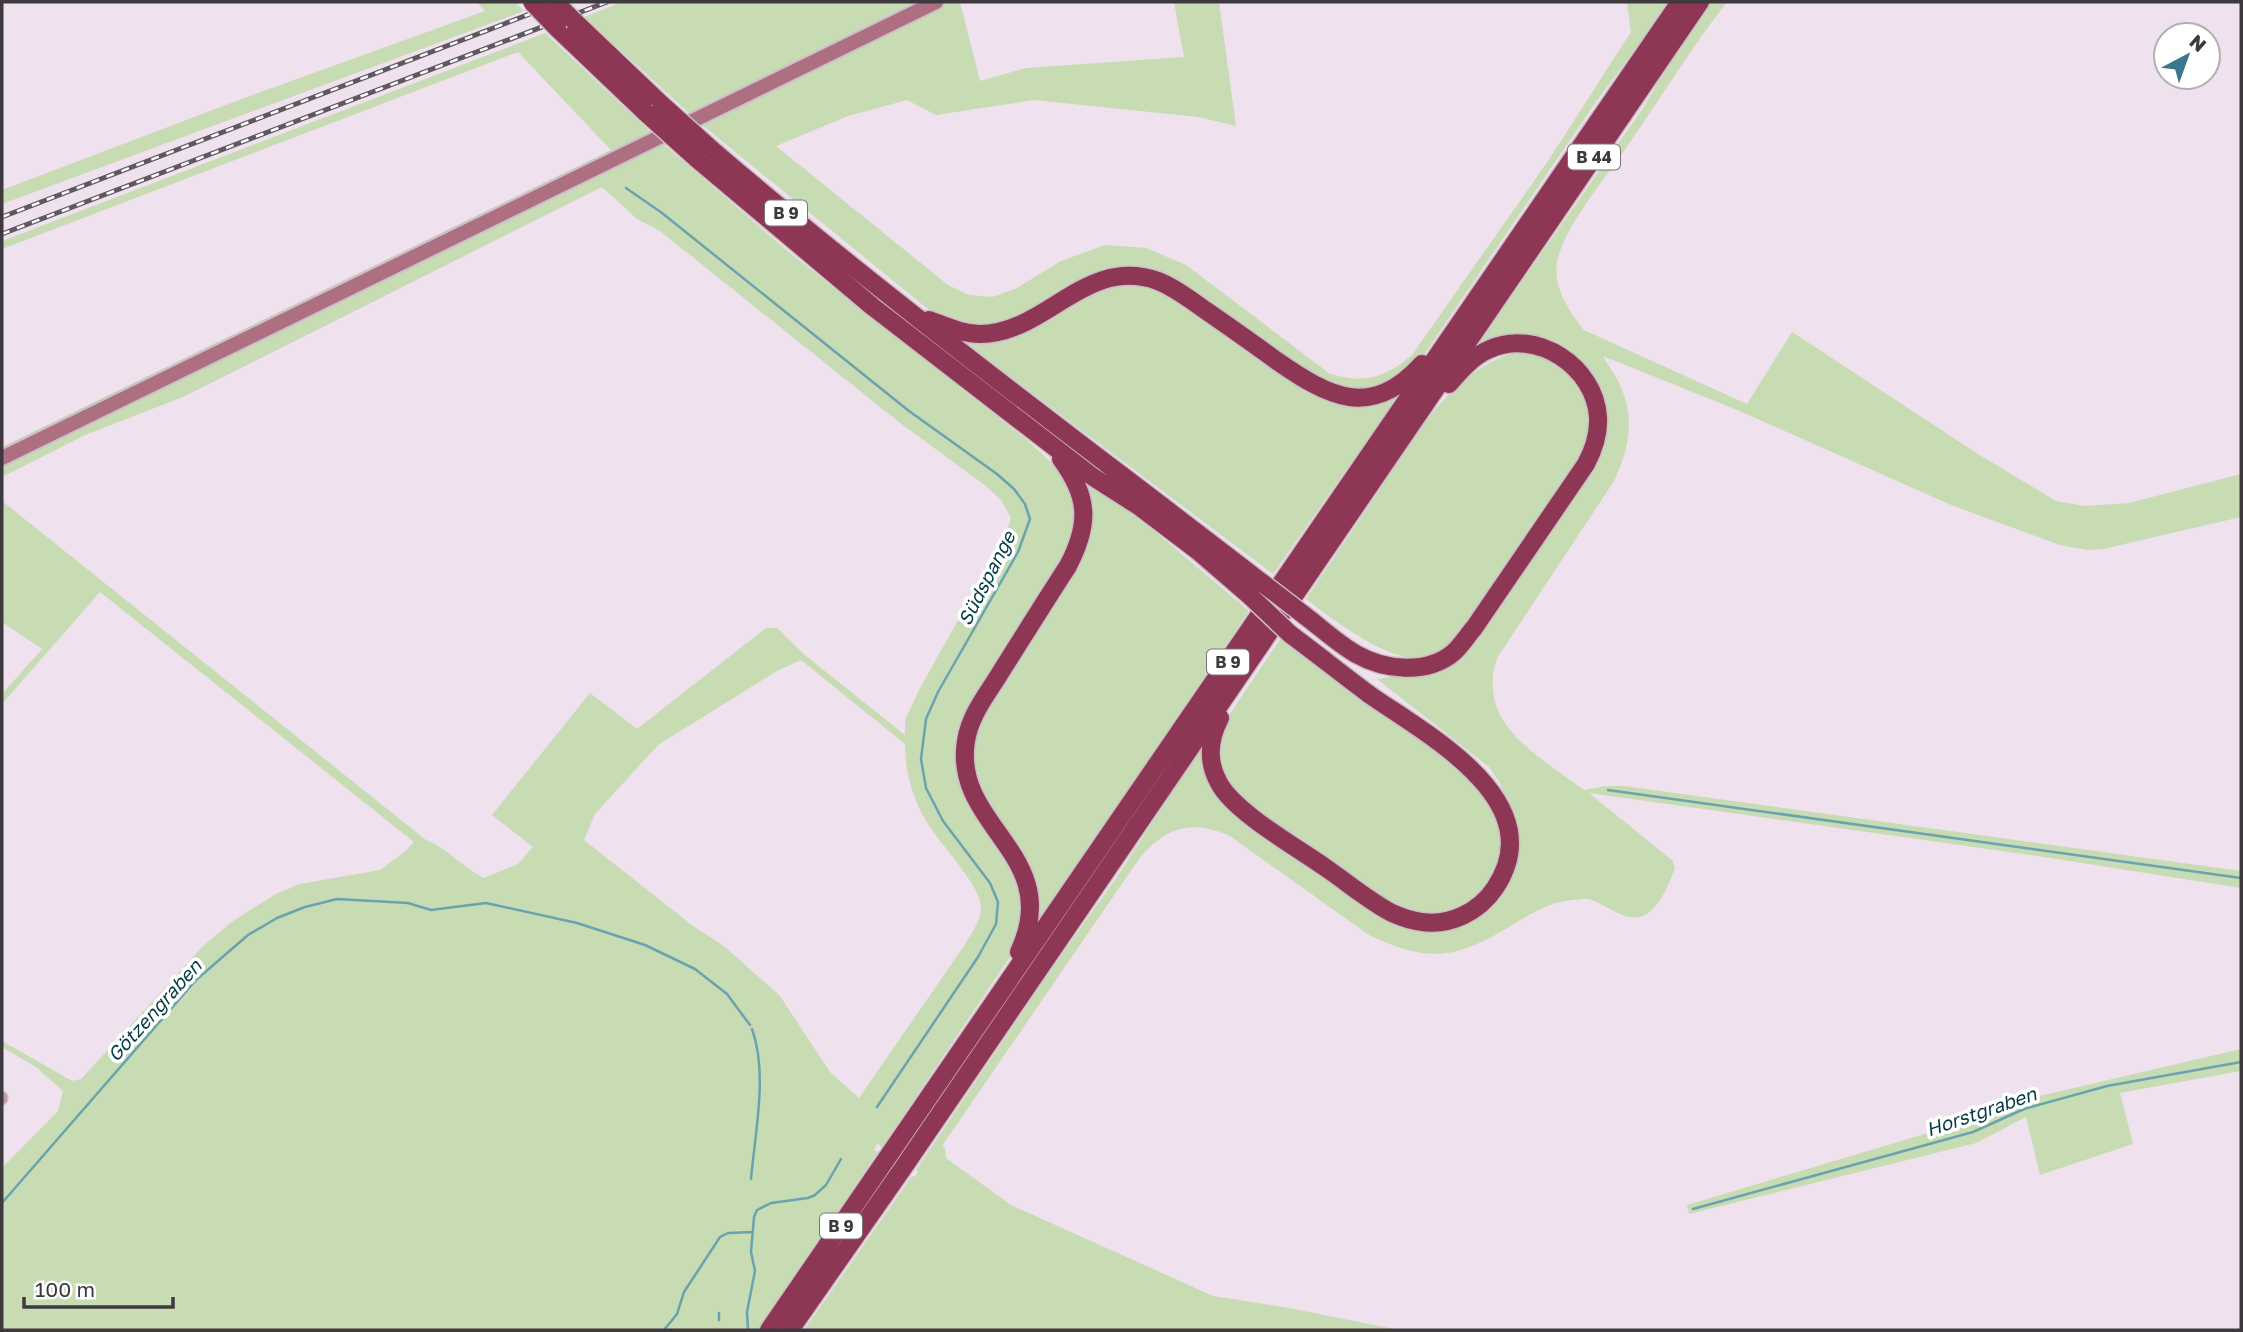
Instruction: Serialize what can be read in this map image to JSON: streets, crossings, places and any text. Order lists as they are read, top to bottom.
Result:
{
  "streets": {
    "highway": ["B 44", "B 9"]
  },
  "crossings": [
    ["B 44", "B 9"]
  ],
  "water": ["Südspange", "Götzengraben", "Horstgraben"],
  "scale_bar": "100 m",
  "north": "top right"
}
